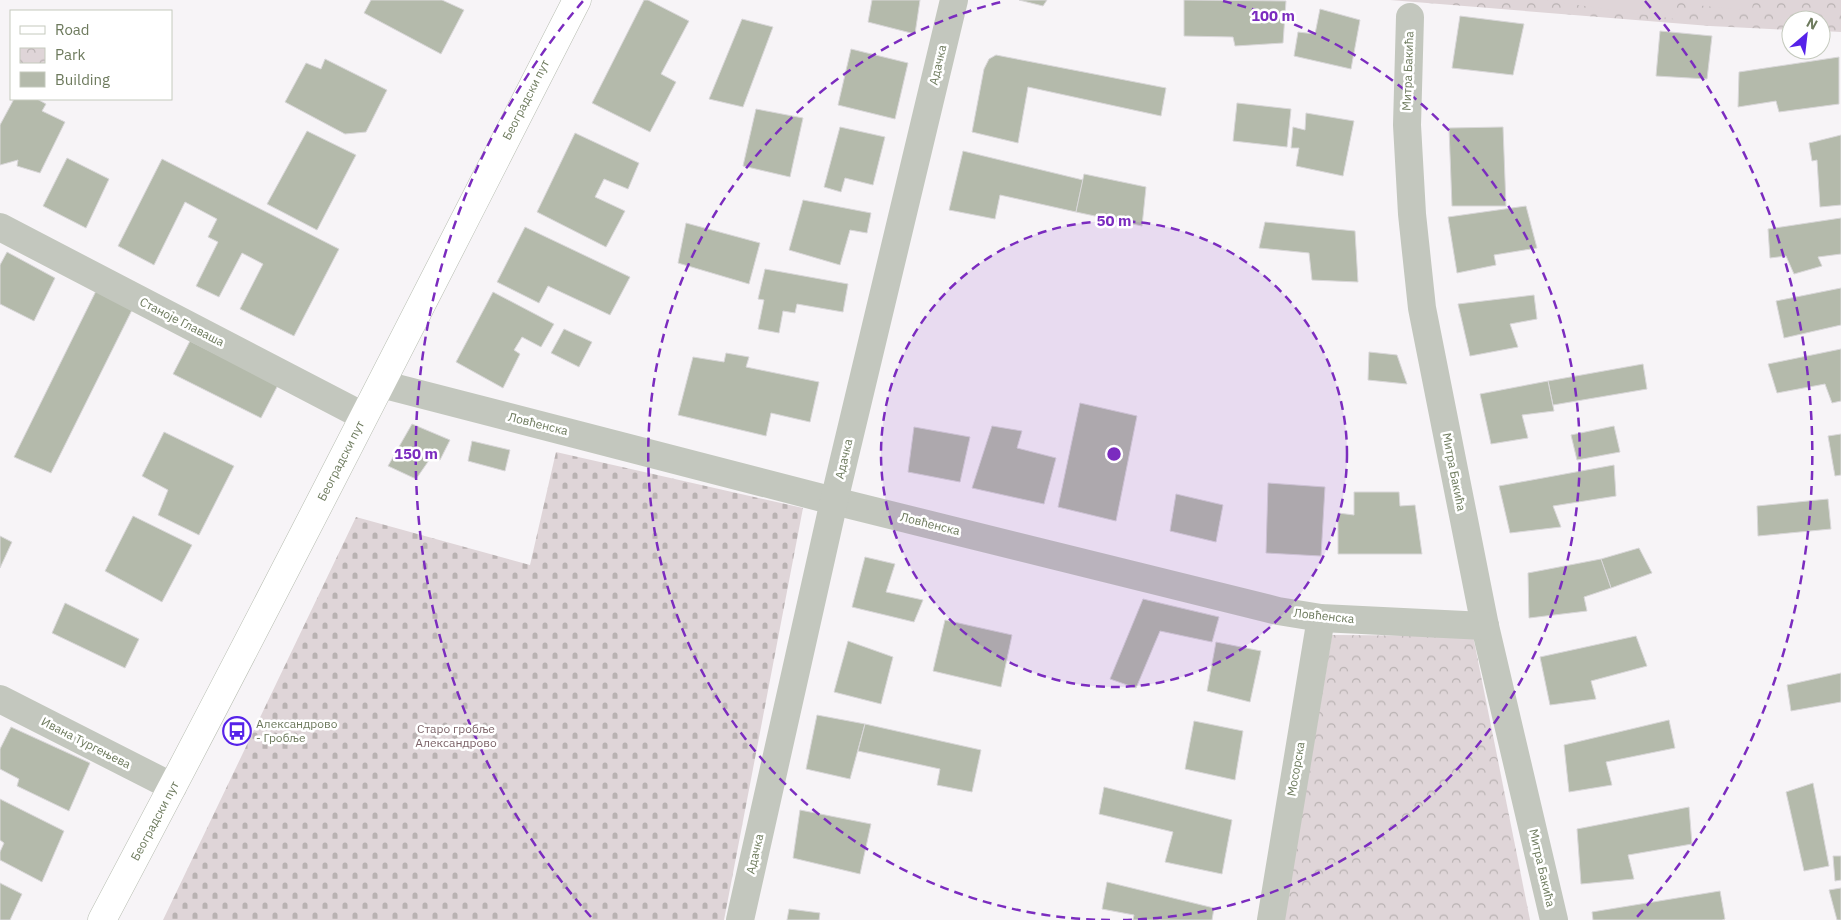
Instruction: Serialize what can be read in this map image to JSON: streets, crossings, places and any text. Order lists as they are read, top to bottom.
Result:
{
  "streets": {
    "main road": ["Београдски пут"],
    "street": [
      "Адачка",
      "Митра Бакића",
      "Станоје Главаша",
      "Ловћенска",
      "Ивана Тургењева",
      "Мосорска"
    ]
  },
  "crossings": [
    ["Адачка", "Ловћенска"],
    ["Митра Бакића", "Ловћенска"],
    ["Београдски пут", "Станоје Главаша"],
    ["Београдски пут", "Ловћенска"],
    ["Београдски пут", "Ивана Тургењева"],
    ["Ловћенска", "Мосорска"]
  ],
  "parks": ["Старо гробље Александрово"],
  "places": {
    "bus stop": ["Александрово - Гробље"]
  },
  "legend": ["Road", "Park", "Building"],
  "north": "top right",
  "rings": ["100 m", "50 m", "150 m"]
}
